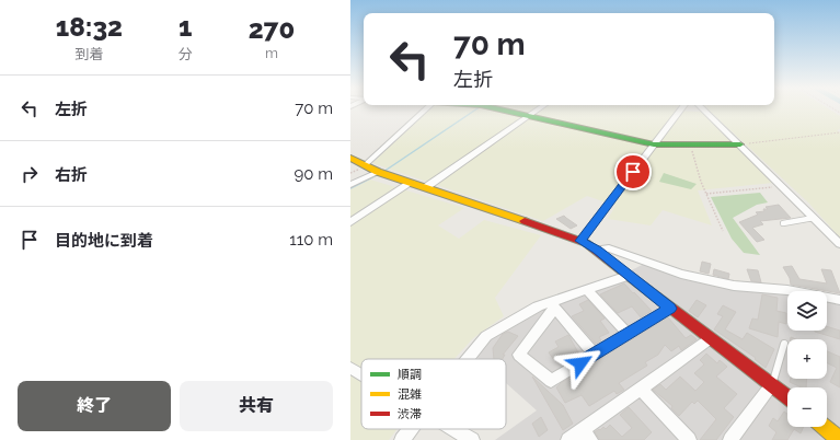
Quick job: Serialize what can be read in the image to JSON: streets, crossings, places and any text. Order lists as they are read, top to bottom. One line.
{"legend":["順調","混雑","渋滞"],"page":{"eta":["18:32","到着","1","分","270","m"],"turn":["70 m","左折"],"list":[{"name":"左折","value":"70 m"},{"name":"右折","value":"90 m"},{"name":"目的地に到着","value":"110 m"}],"map_buttons":["+","−"],"buttons":["終了","共有"]}}
